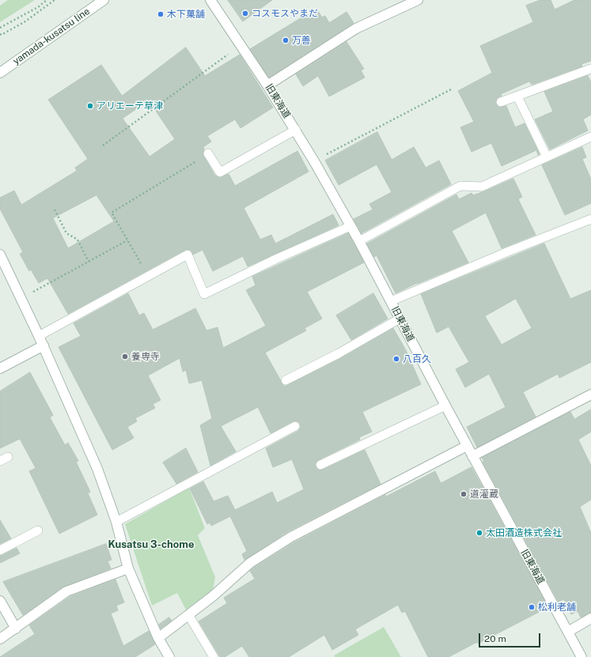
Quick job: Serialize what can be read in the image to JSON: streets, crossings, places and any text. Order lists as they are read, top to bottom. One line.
{"streets":{"street":["yamada-kusatsu line","旧東海道"]},"districts":["Kusatsu 3-chome"],"places":["コスモスやまだ","木下菓舗","万善","アリエーテ草津","養専寺","八百久","道灌蔵","太田酒造株式会社","松利老舗"],"scale_bar":"20 m"}
